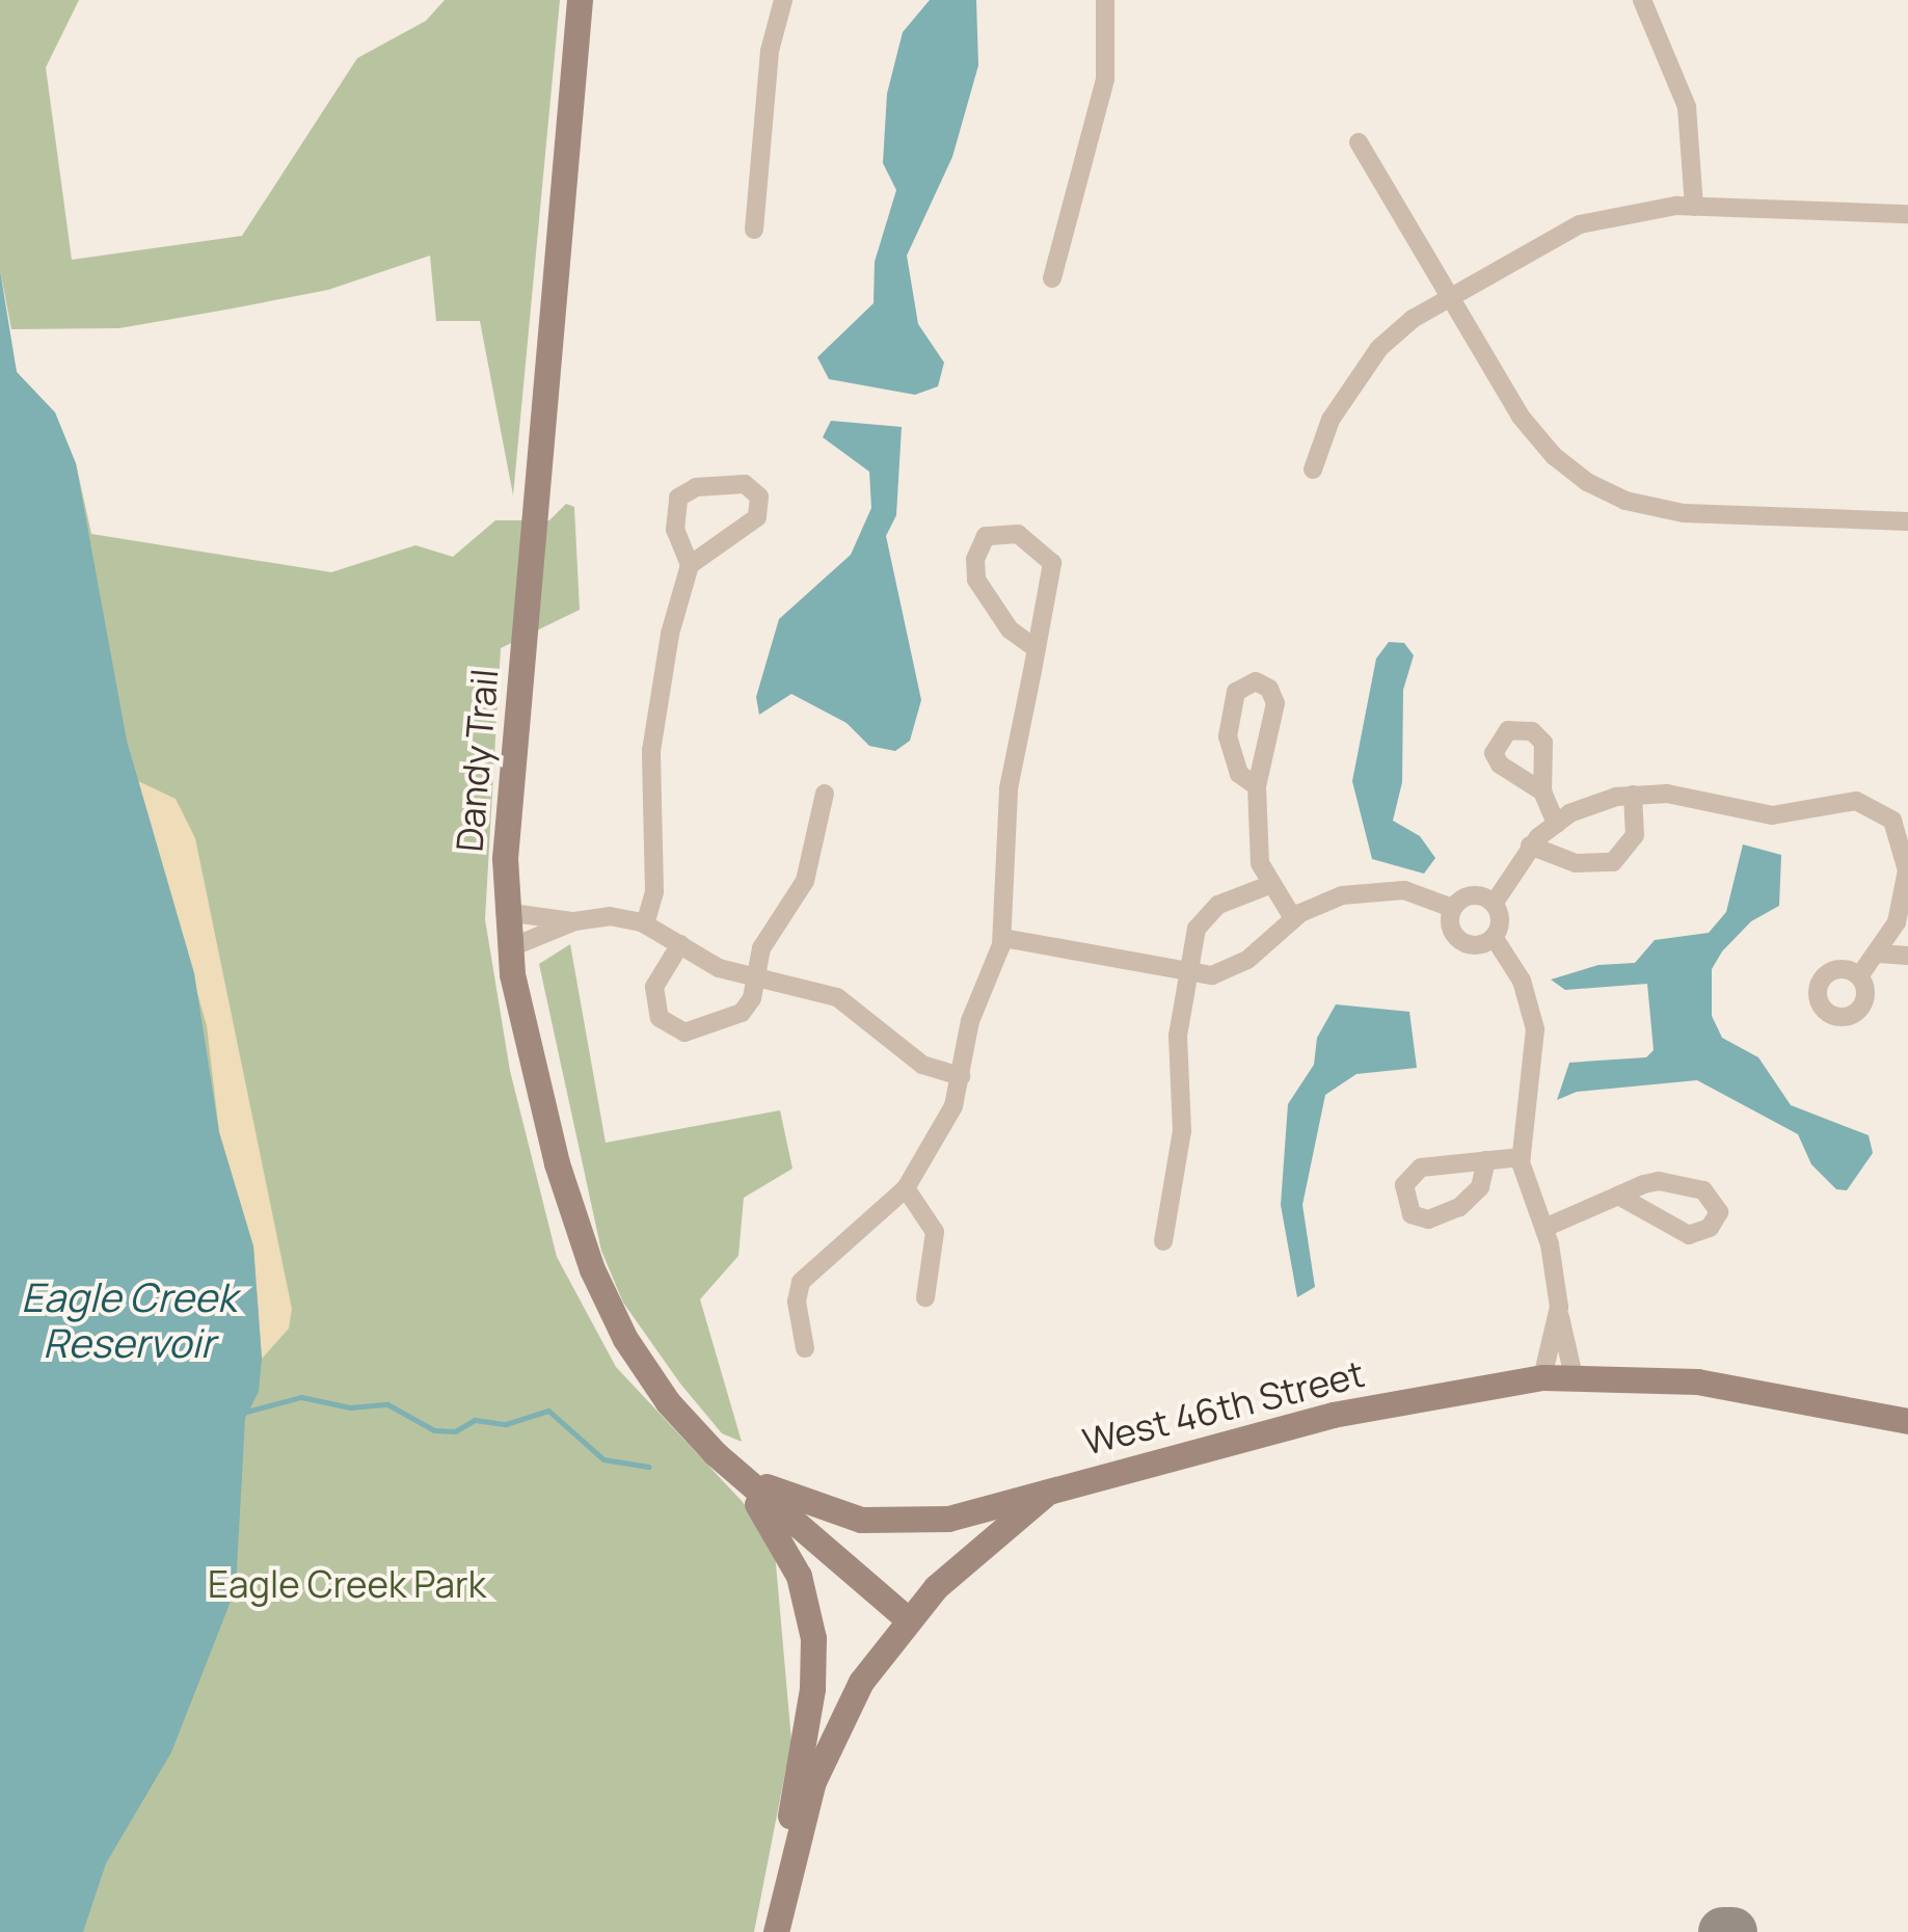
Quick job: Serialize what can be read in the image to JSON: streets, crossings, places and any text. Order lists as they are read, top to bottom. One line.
{"streets":{"street":["Dandy Trail","West 46th Street"]},"water":["Eagle Creek Reservoir"],"parks":["Eagle Creek Park"]}
